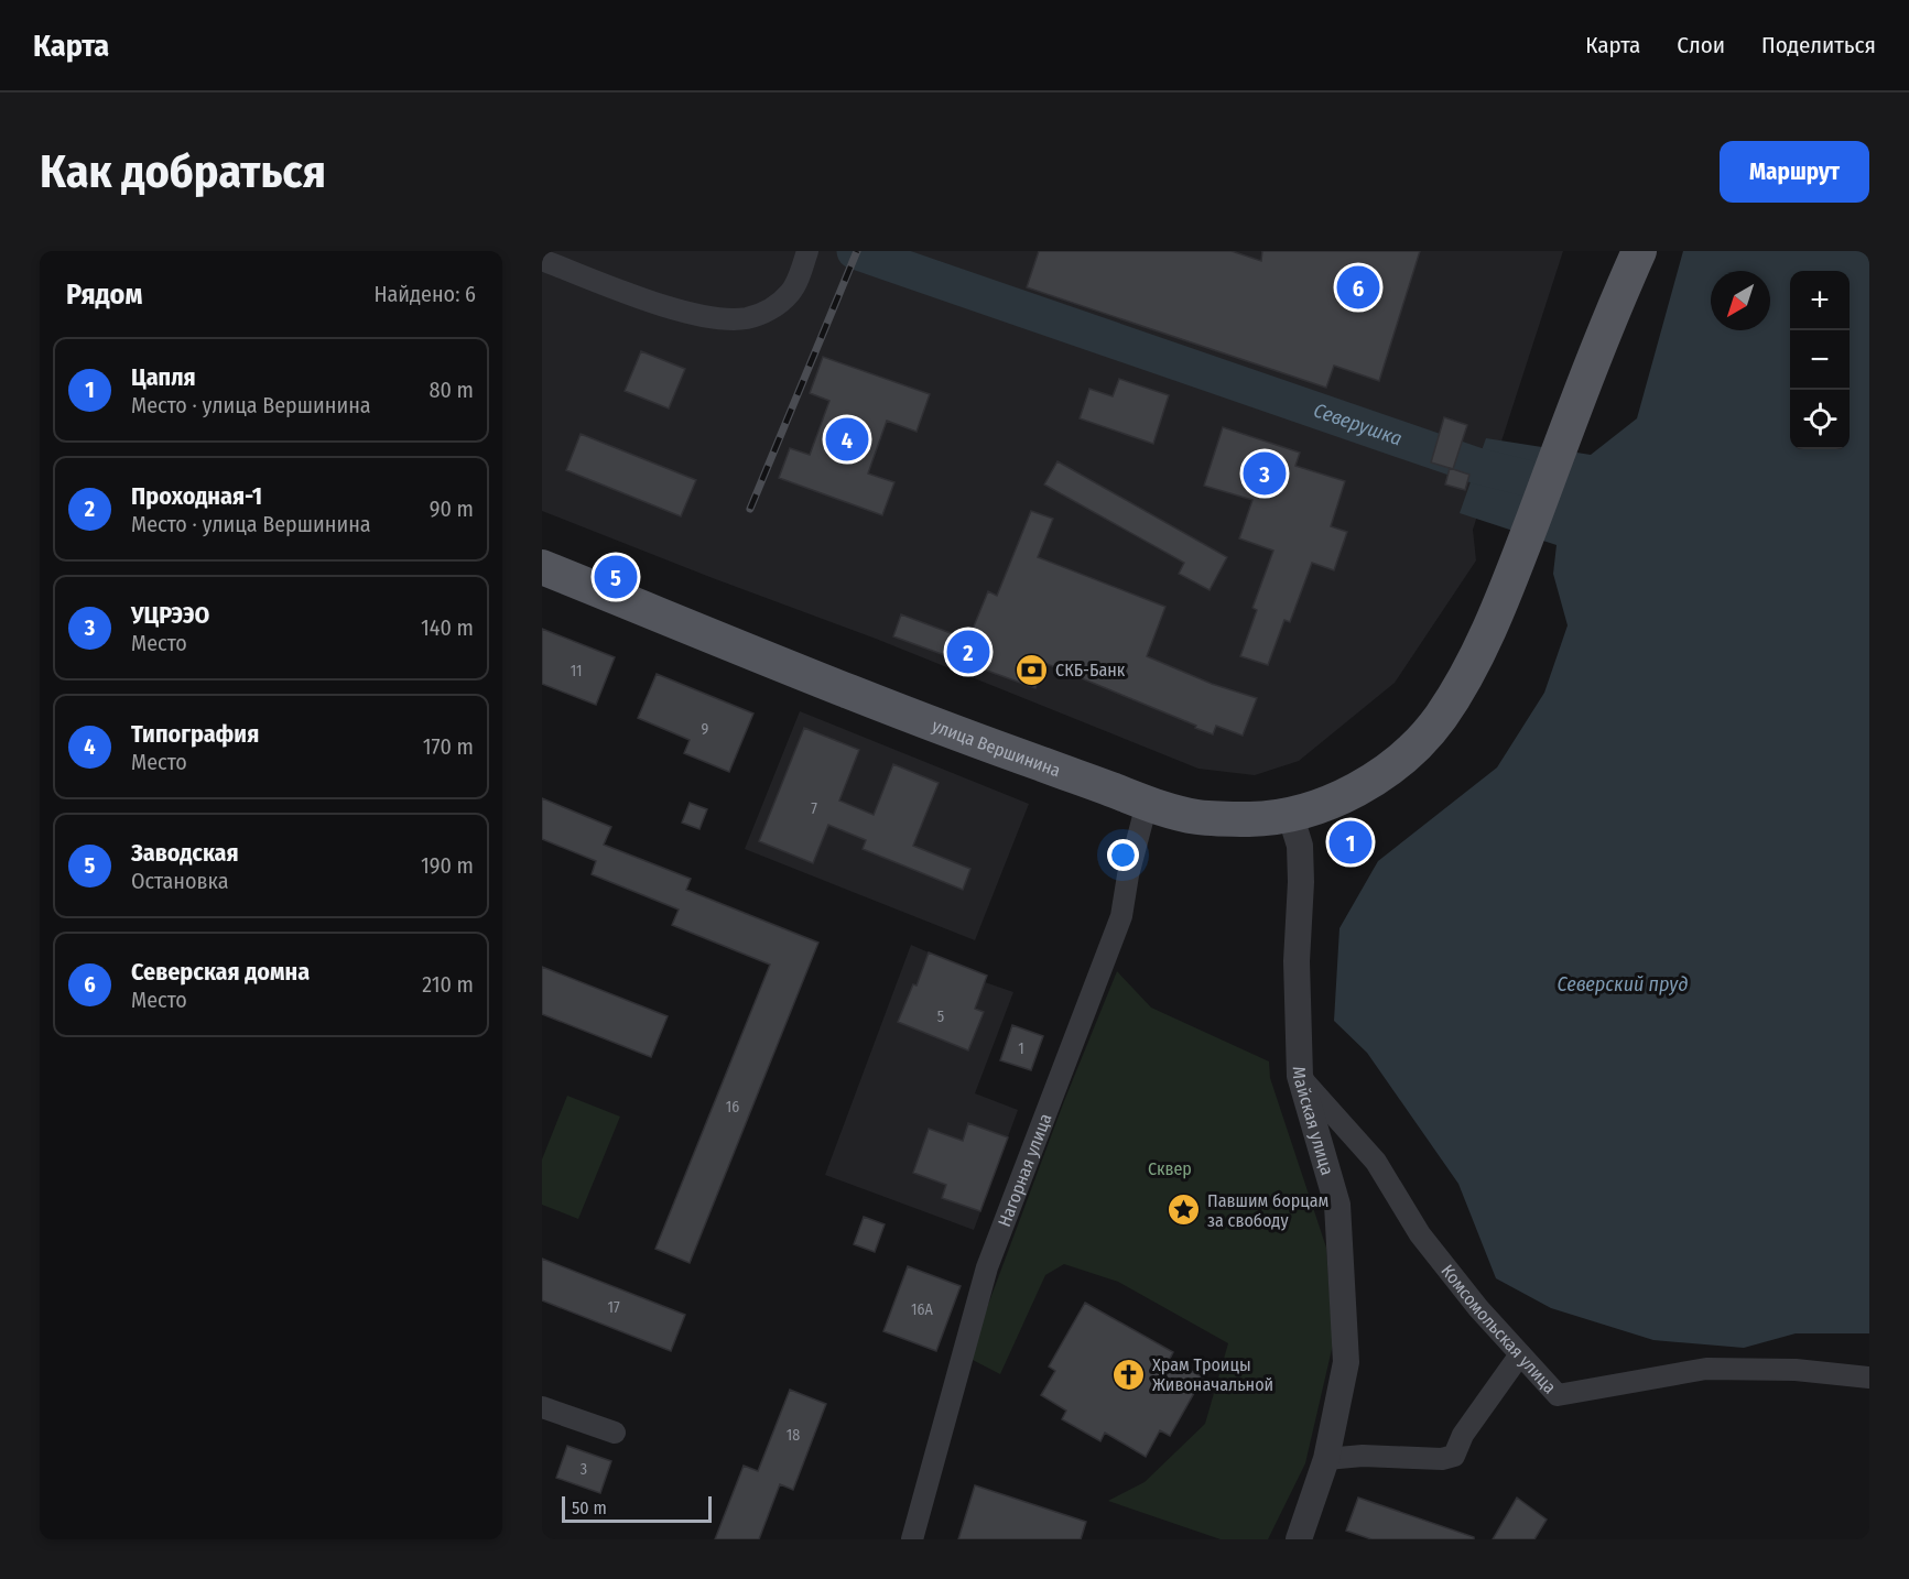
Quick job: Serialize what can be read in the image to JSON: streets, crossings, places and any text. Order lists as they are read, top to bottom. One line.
{"streets":{"main road":["улица Вершинина"],"street":["Майская улица","Нагорная улица","Комсомольская улица"]},"crossings":[["улица Вершинина","Майская улица"],["улица Вершинина","Нагорная улица"],["Майская улица","Комсомольская улица"]],"water":["Северушка","Северский пруд"],"parks":["Сквер"],"places":{"bank":["СКБ-Банк"],"place":["Павшим борцам за свободу"],"church":["Храм Троицы Живоначальной"]},"house_numbers":["11","9","7","5","1","16","17","16А","18","3"],"scale_bar":"50 m","north":"bottom left","page":{"header":"Карта","nav":["Карта","Слои","Поделиться"],"buttons":"Маршрут","title":"Как добраться","heading":["Рядом","Найдено: 6"],"pins":["6","4","3","5","2","1"],"map_buttons":["+","−"],"list":[{"mark":"1","name":"Цапля","note":"Место · улица Вершинина","value":"80 m"},{"mark":"2","name":"Проходная-1","note":"Место · улица Вершинина","value":"90 m"},{"mark":"3","name":"УЦРЭЭО","note":"Место","value":"140 m"},{"mark":"4","name":"Типография","note":"Место","value":"170 m"},{"mark":"5","name":"Заводская","note":"Остановка","value":"190 m"},{"mark":"6","name":"Северская домна","note":"Место","value":"210 m"}],"scale":"50 m"}}
